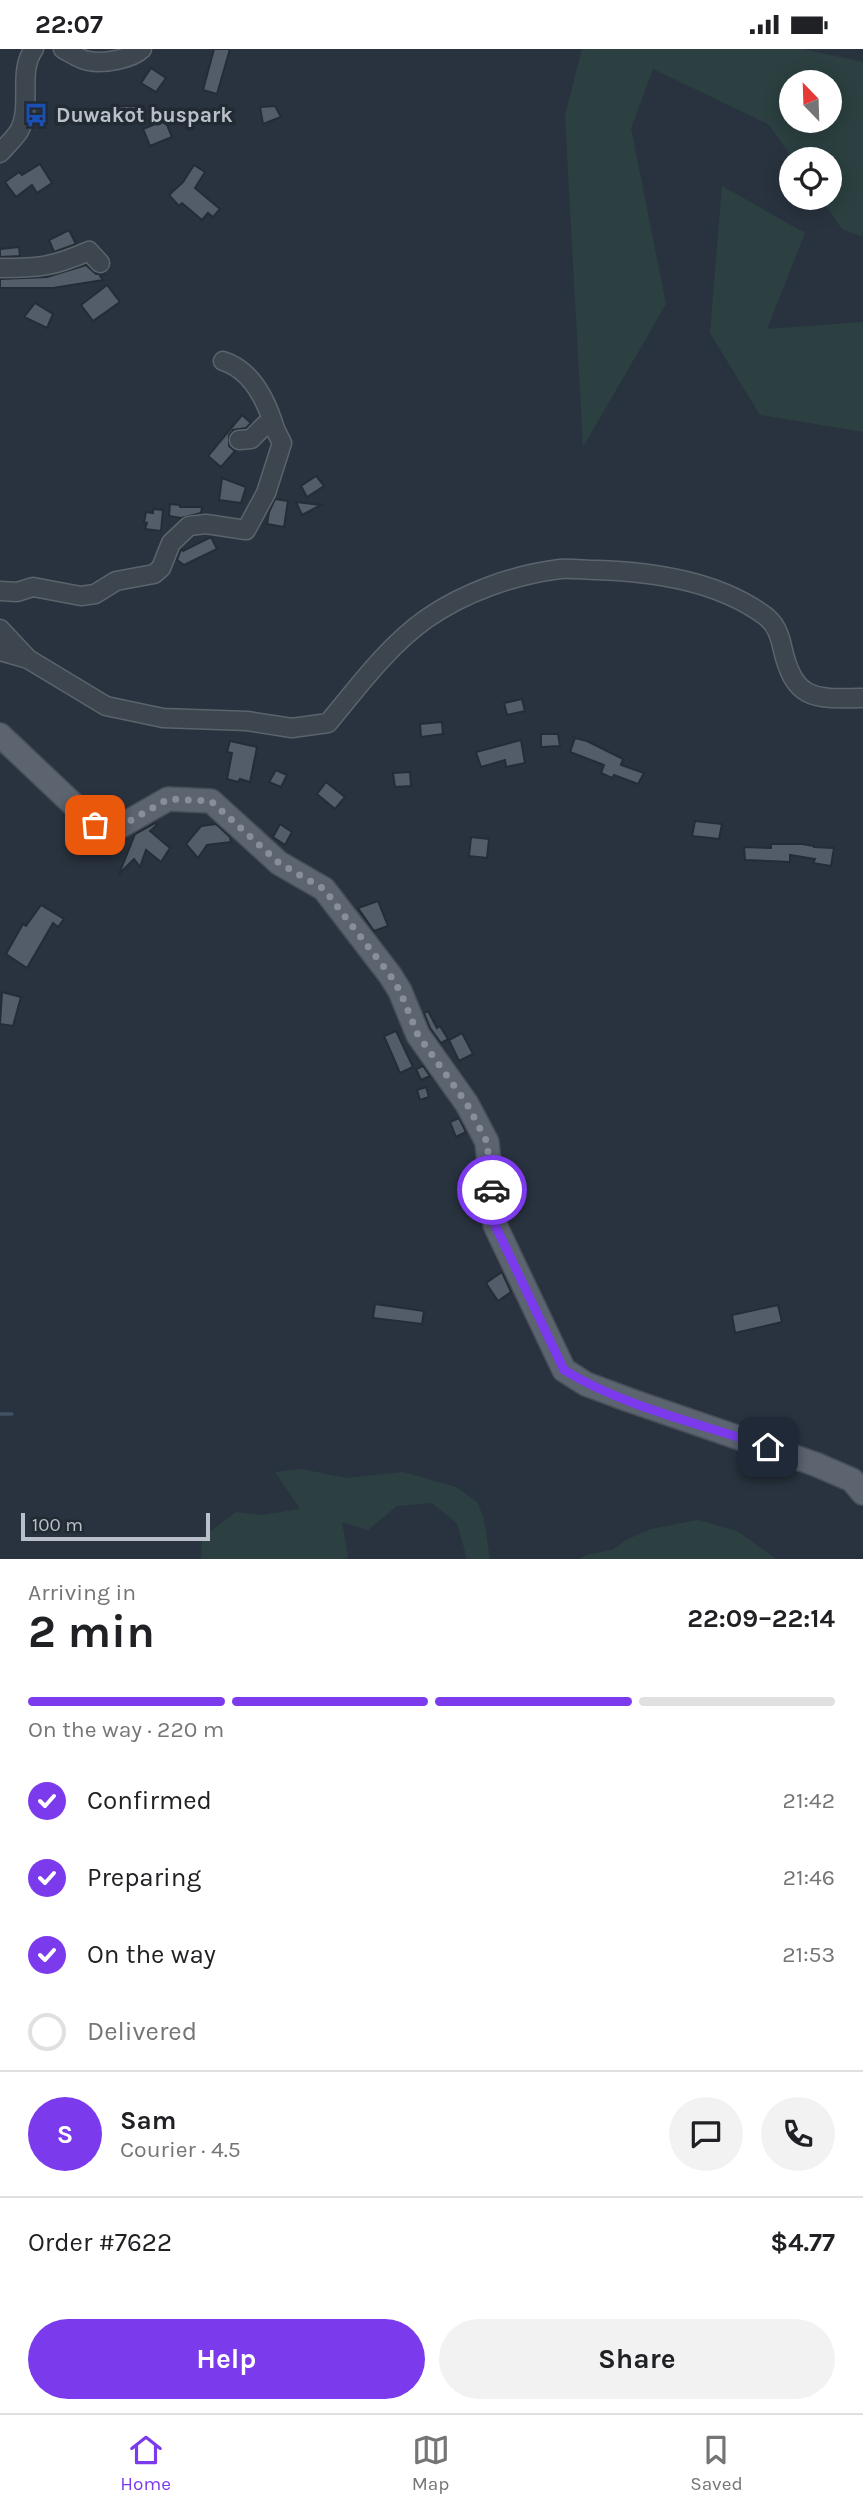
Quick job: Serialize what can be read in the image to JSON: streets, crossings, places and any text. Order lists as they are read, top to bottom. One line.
{"places":{"bus stop":["Duwakot buspark"]},"scale_bar":"100 m","north":"top left","page":{"status":"22:07","scale":"100 m","heading":["2 min","Arriving in","22:09–22:14"],"panel":["Sam","Courier · 4.5","Order #7622","$4.77"],"bar":"On the way · 220 m","list":[["Confirmed","21:42"],["Preparing","21:46"],["On the way","21:53"],"Delivered"],"round":"S","buttons":["Help","Share"],"tabs":["Home","Map","Saved"]}}
